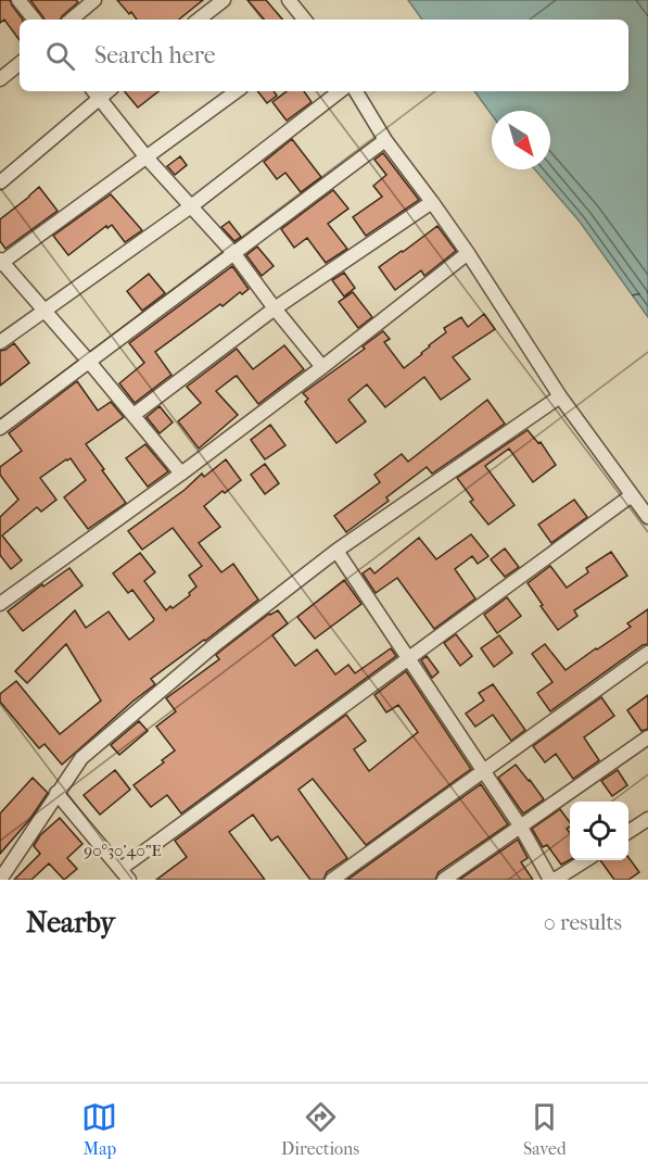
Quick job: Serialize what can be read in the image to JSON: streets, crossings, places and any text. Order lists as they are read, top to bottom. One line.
{"north":"bottom right","page":{"search":"Search here","heading":["Nearby","0 results"],"nav":["Map","Directions","Saved"]},"coordinates":["90°30'40\"E"]}
